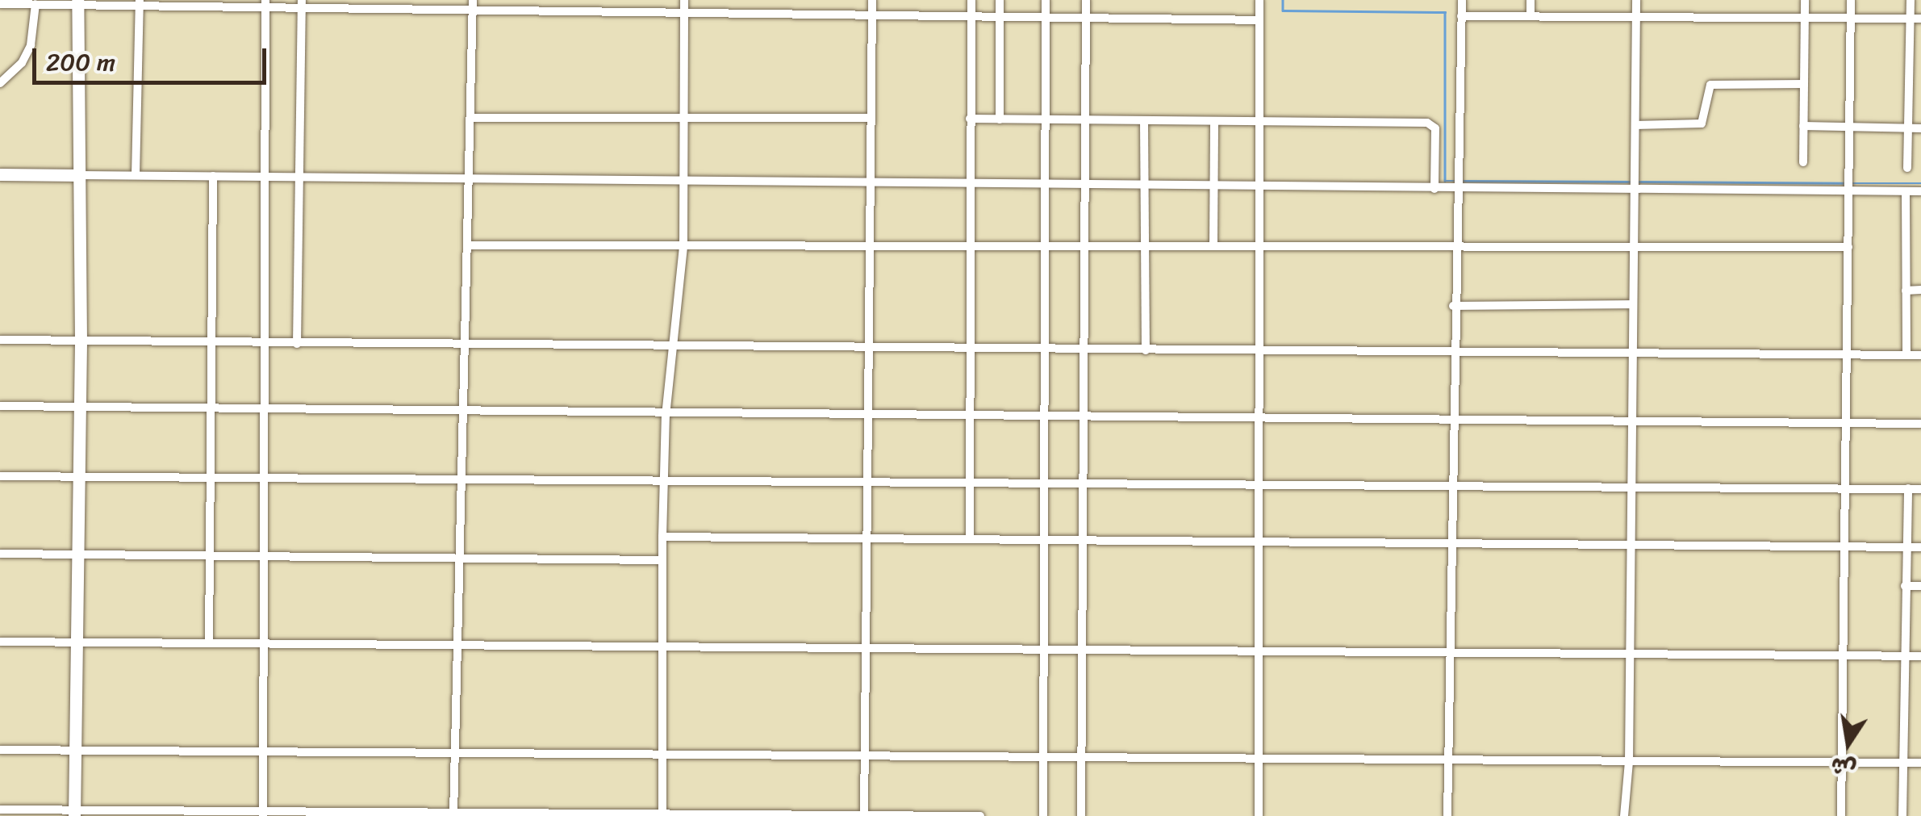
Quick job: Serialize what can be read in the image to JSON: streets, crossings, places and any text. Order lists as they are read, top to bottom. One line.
{"scale_bar":"200 m","north":"bottom"}
